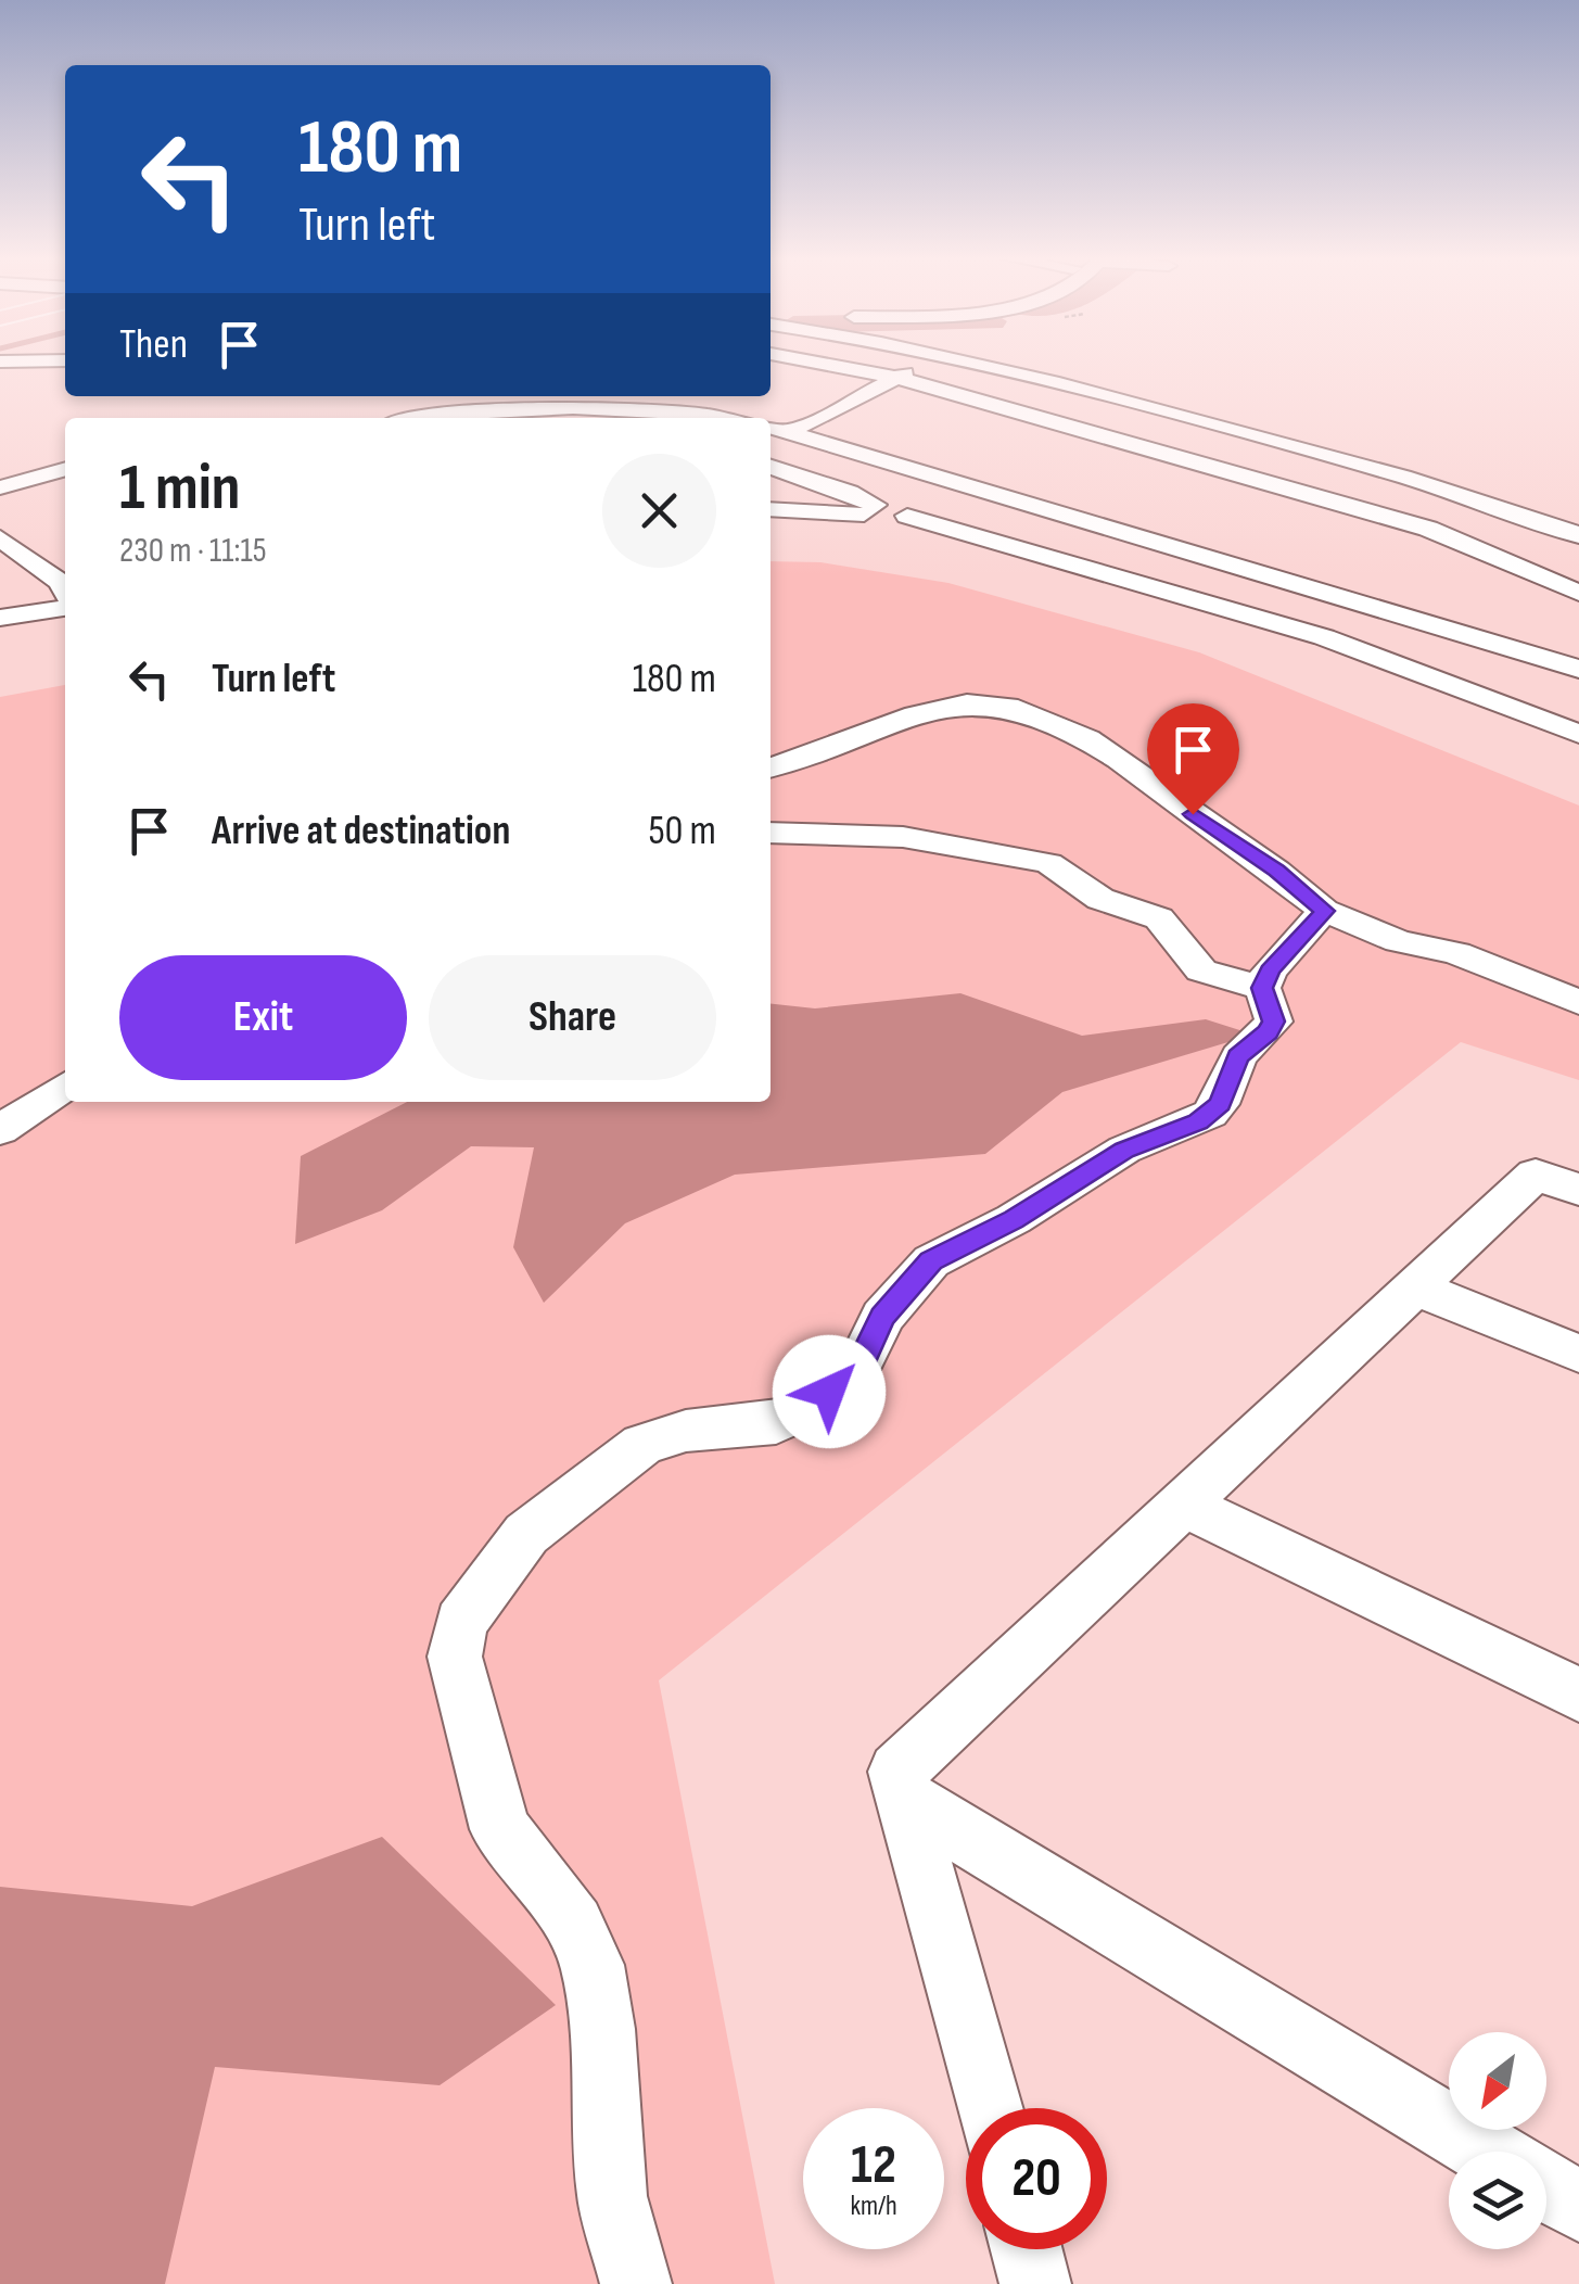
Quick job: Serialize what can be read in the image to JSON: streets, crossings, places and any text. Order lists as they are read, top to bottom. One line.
{"north":"bottom left","page":{"turn":["180 m","Turn left"],"then":"Then","heading":["1 min","230 m · 11:15"],"list":[{"name":"Turn left","value":"180 m"},{"name":"Arrive at destination","value":"50 m"}],"buttons":["Exit","Share"],"speed":"12 km/h","limit":"20"}}
